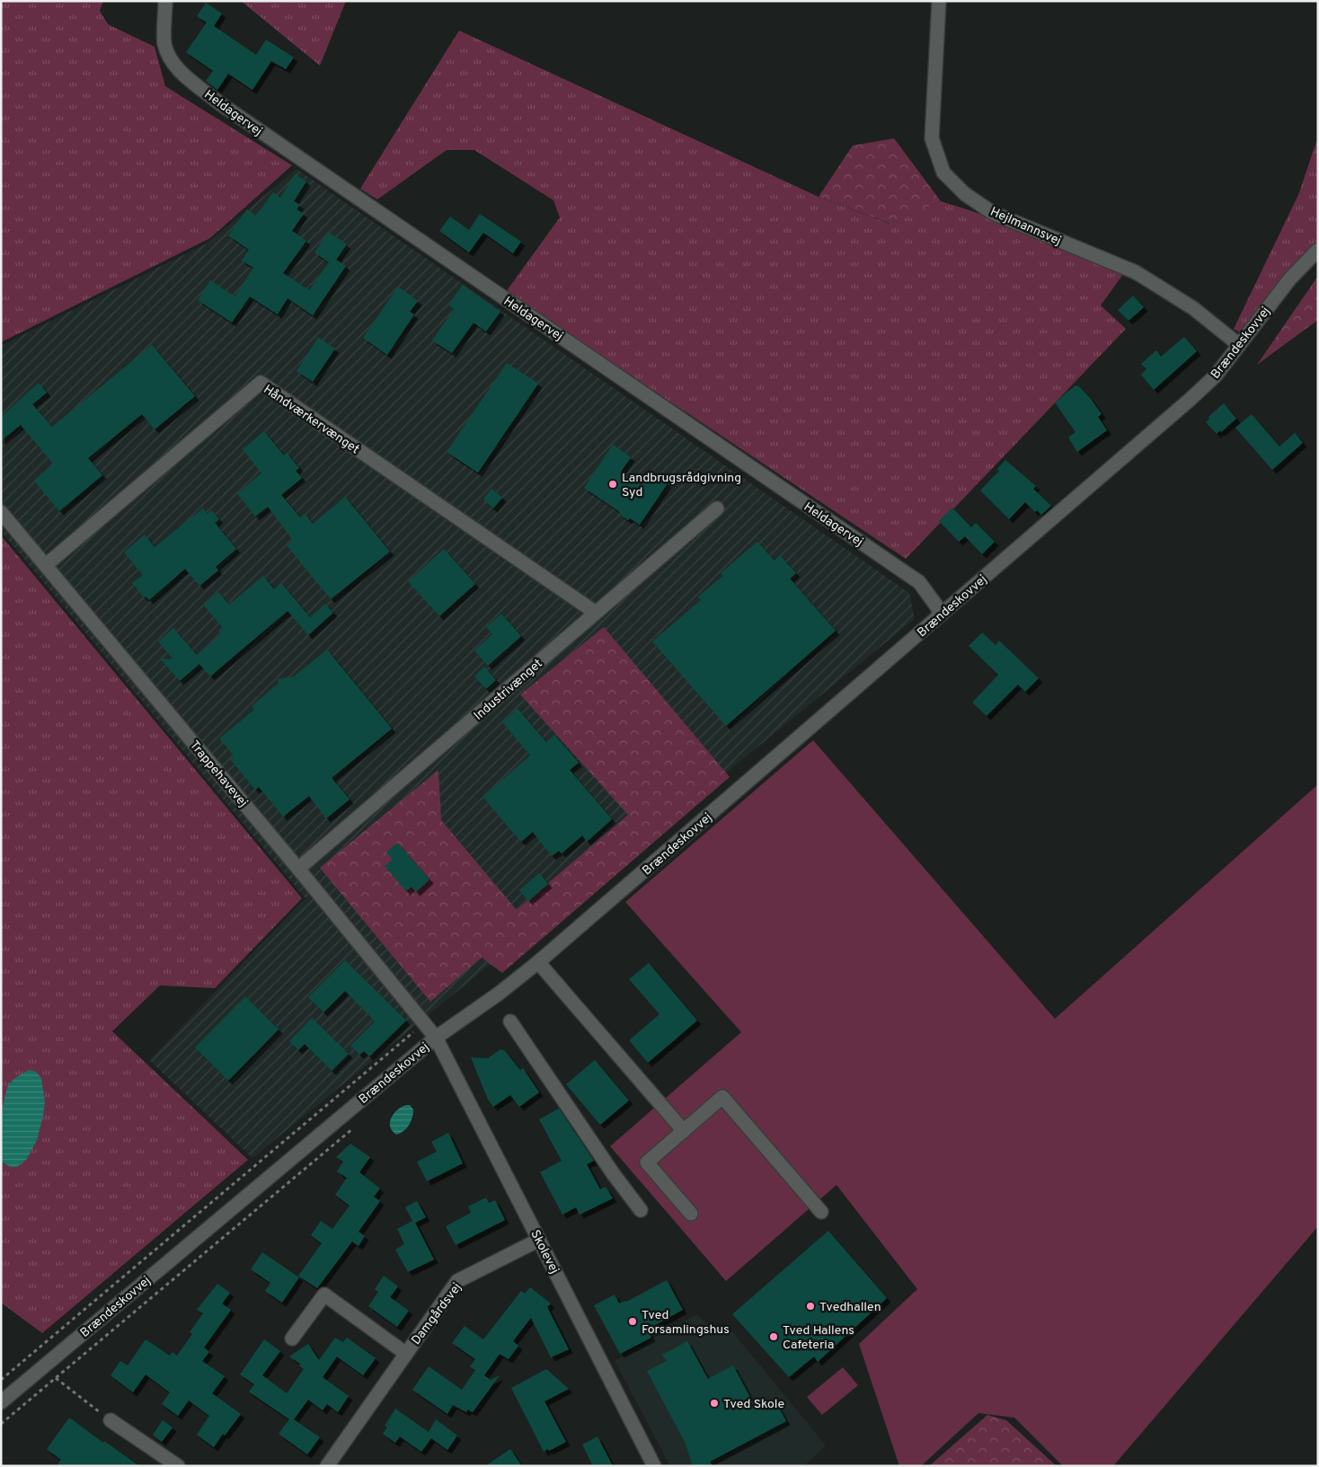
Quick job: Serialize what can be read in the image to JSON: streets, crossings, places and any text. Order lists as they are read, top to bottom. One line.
{"streets":{"street":["Heldagervej","Hejlmannsvej","Brændeskovvej","Håndværkervænget","Industrivænget","Trappehavevej","Skolevej","Damgårdsvej"]},"crossings":[["Heldagervej","Brændeskovvej"],["Hejlmannsvej","Brændeskovvej"],["Brændeskovvej","Trappehavevej"],["Brændeskovvej","Skolevej"],["Håndværkervænget","Industrivænget"],["Håndværkervænget","Trappehavevej"],["Industrivænget","Trappehavevej"],["Trappehavevej","Skolevej"],["Skolevej","Damgårdsvej"]],"places":["Landbrugsrådgivning Syd","Tvedhallen","Tved Forsamlingshus","Tved Hallens Cafeteria","Tved Skole"]}
